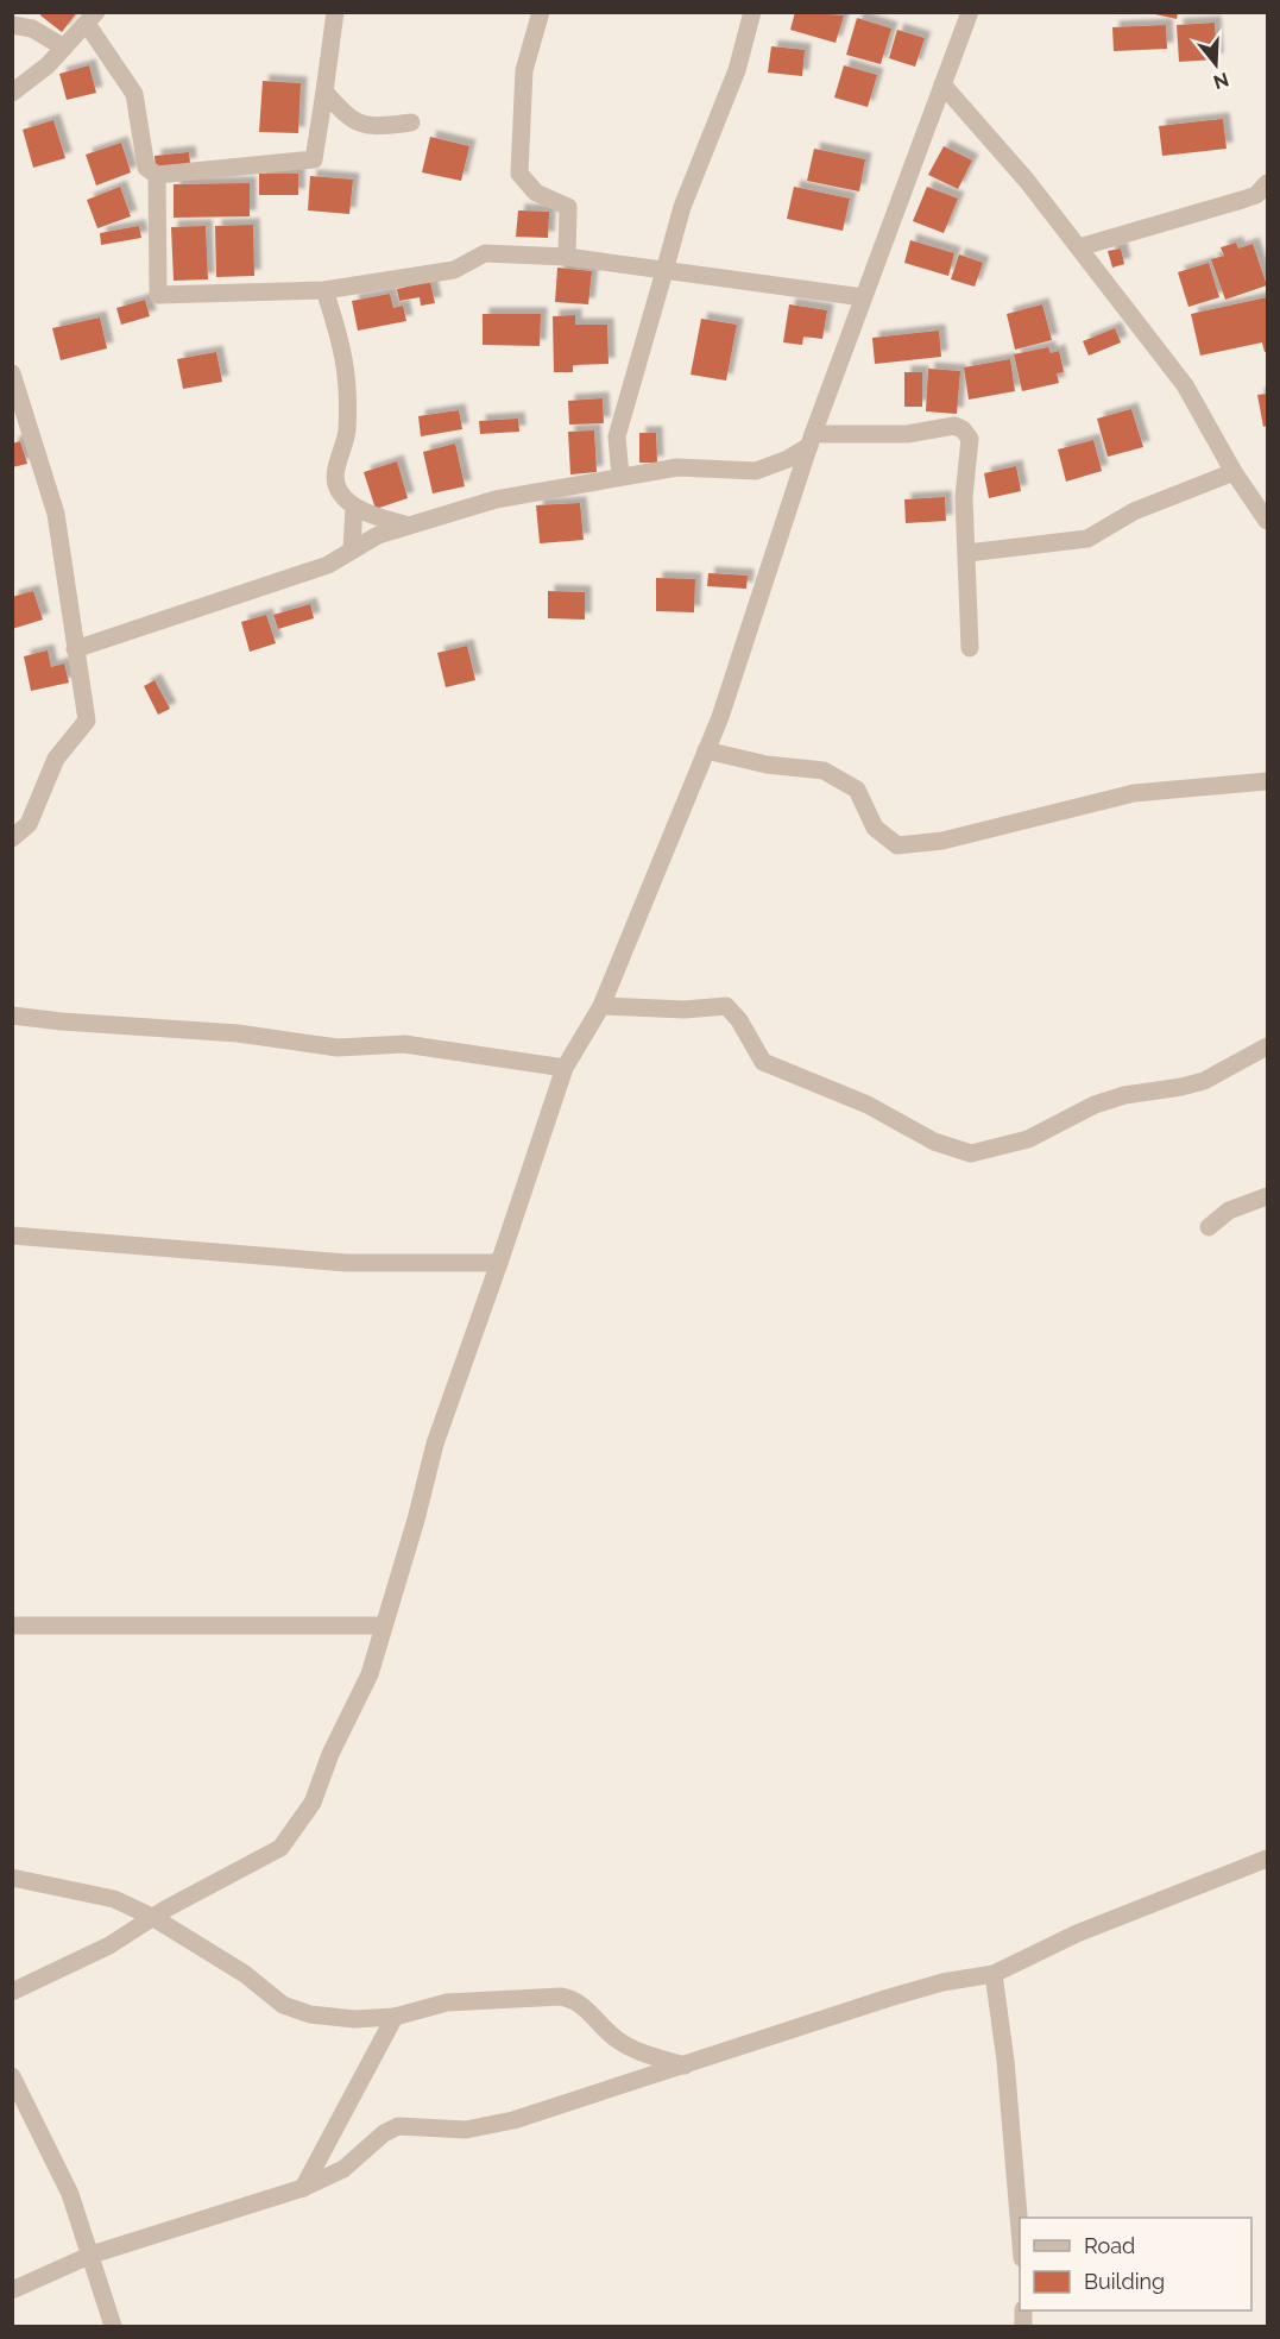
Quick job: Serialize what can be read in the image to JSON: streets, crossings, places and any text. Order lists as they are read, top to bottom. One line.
{"legend":["Road","Building"],"north":"bottom"}
